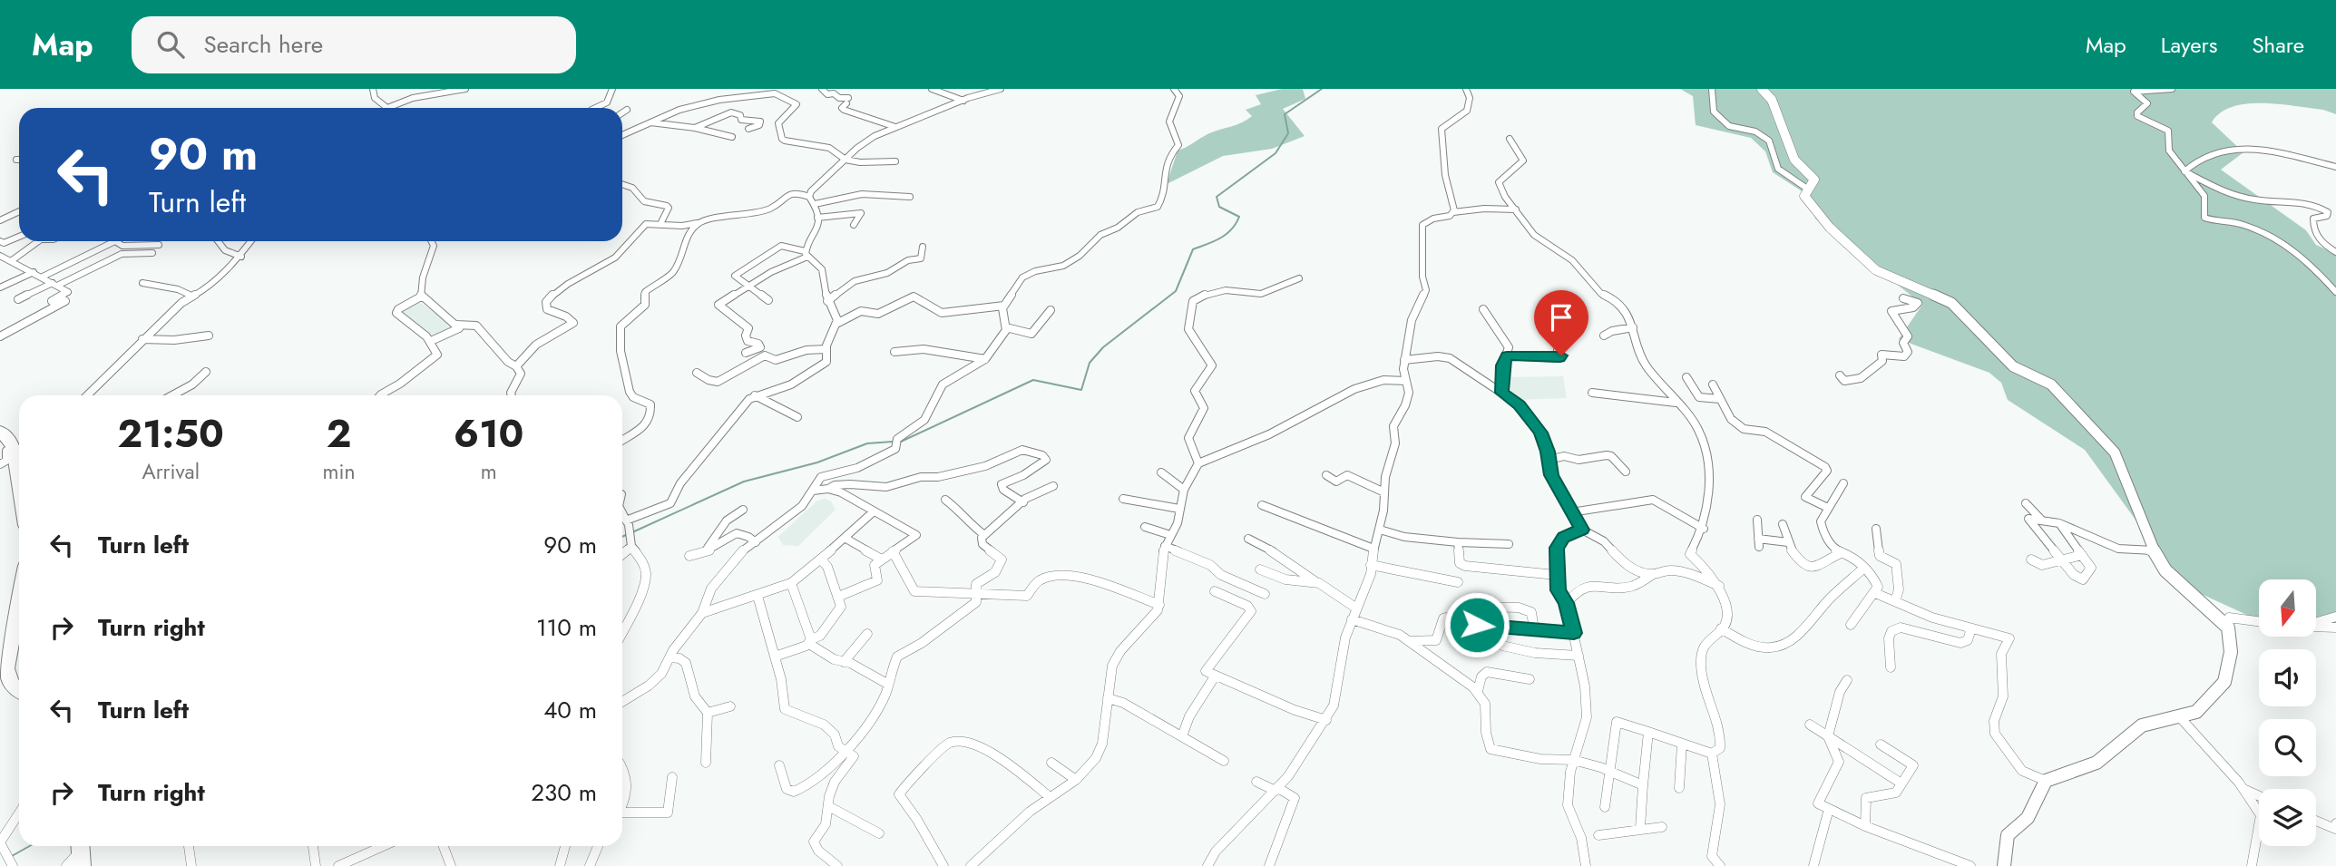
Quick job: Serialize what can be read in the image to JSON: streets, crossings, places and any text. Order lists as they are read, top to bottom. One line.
{"north":"bottom","page":{"header":"Map","search":"Search here","nav":["Map","Layers","Share"],"turn":["90 m","Turn left"],"eta":["21:50","Arrival","2","min","610","m"],"list":[{"name":"Turn left","value":"90 m"},{"name":"Turn right","value":"110 m"},{"name":"Turn left","value":"40 m"},{"name":"Turn right","value":"230 m"}]}}
